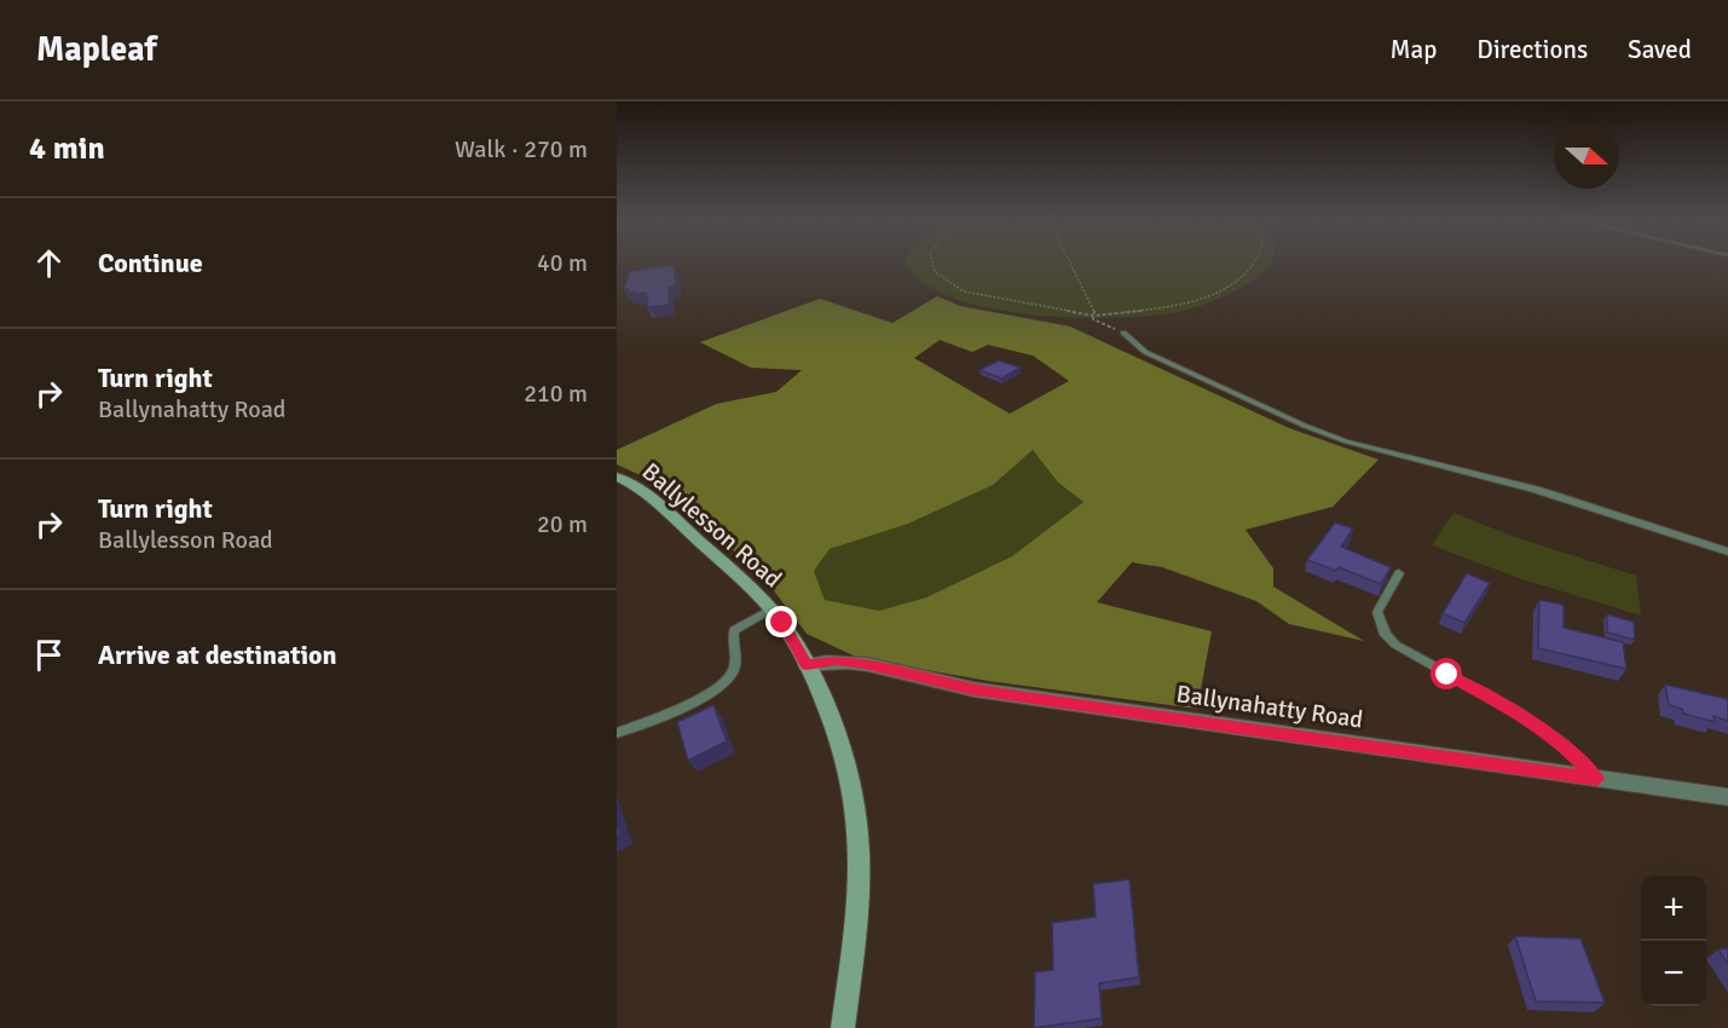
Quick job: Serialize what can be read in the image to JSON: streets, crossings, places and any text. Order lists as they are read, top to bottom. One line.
{"streets":{"main road":["Ballylesson Road"],"street":["Ballynahatty Road"]},"crossings":[["Ballylesson Road","Ballynahatty Road"]],"north":"right","page":{"header":"Mapleaf","nav":["Map","Directions","Saved"],"heading":["4 min","Walk · 270 m"],"list":[["Continue","40 m"],["Turn right","Ballynahatty Road","210 m"],["Turn right","Ballylesson Road","20 m"],"Arrive at destination"],"map_buttons":["+","−"]}}
